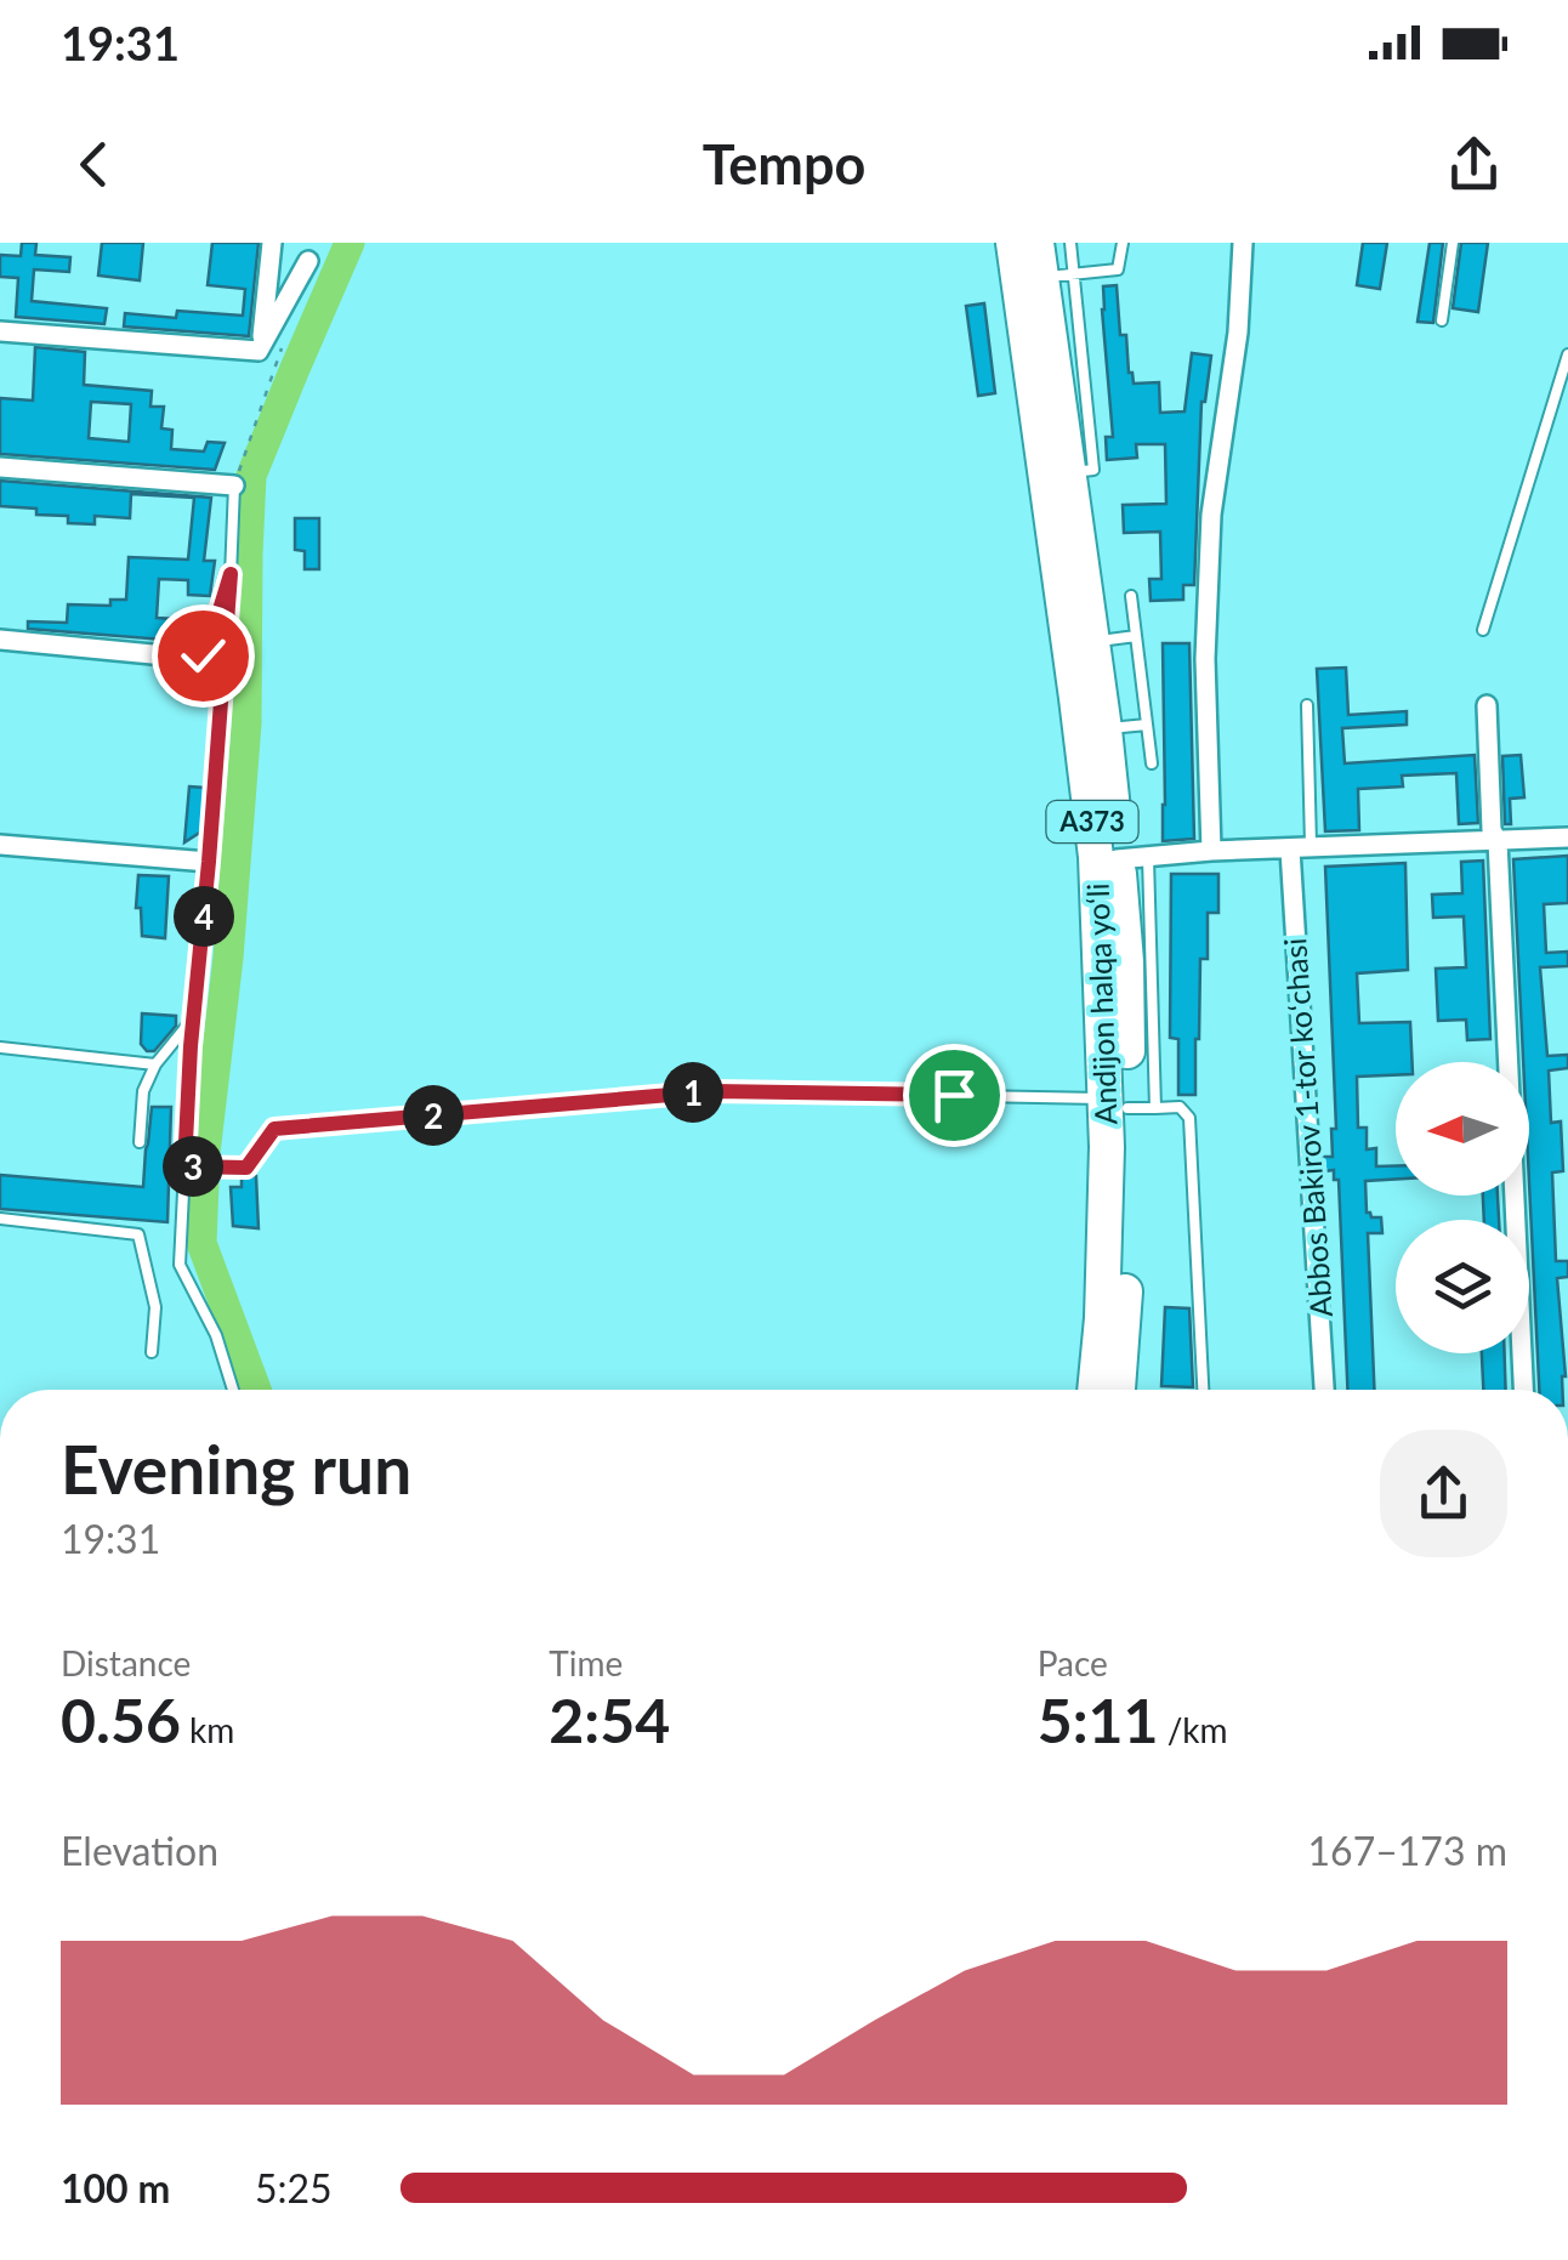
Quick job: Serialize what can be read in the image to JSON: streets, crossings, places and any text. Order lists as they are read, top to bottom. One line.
{"streets":{"highway":["A373","Andijon halqa yo‘li"],"street":["Abbos Bakirov 1-tor koʻchasi"]},"north":"left","page":{"status":"19:31","header":"Tempo","pins":["4","1","2","3"],"heading":["Evening run","19:31"],"stats":[["Distance","0.56 km"],["Time","2:54"],["Pace","5:11 /km"]],"chart":["Elevation","167–173 m"],"list":[{"name":"100 m","note":"5:25"}]}}
